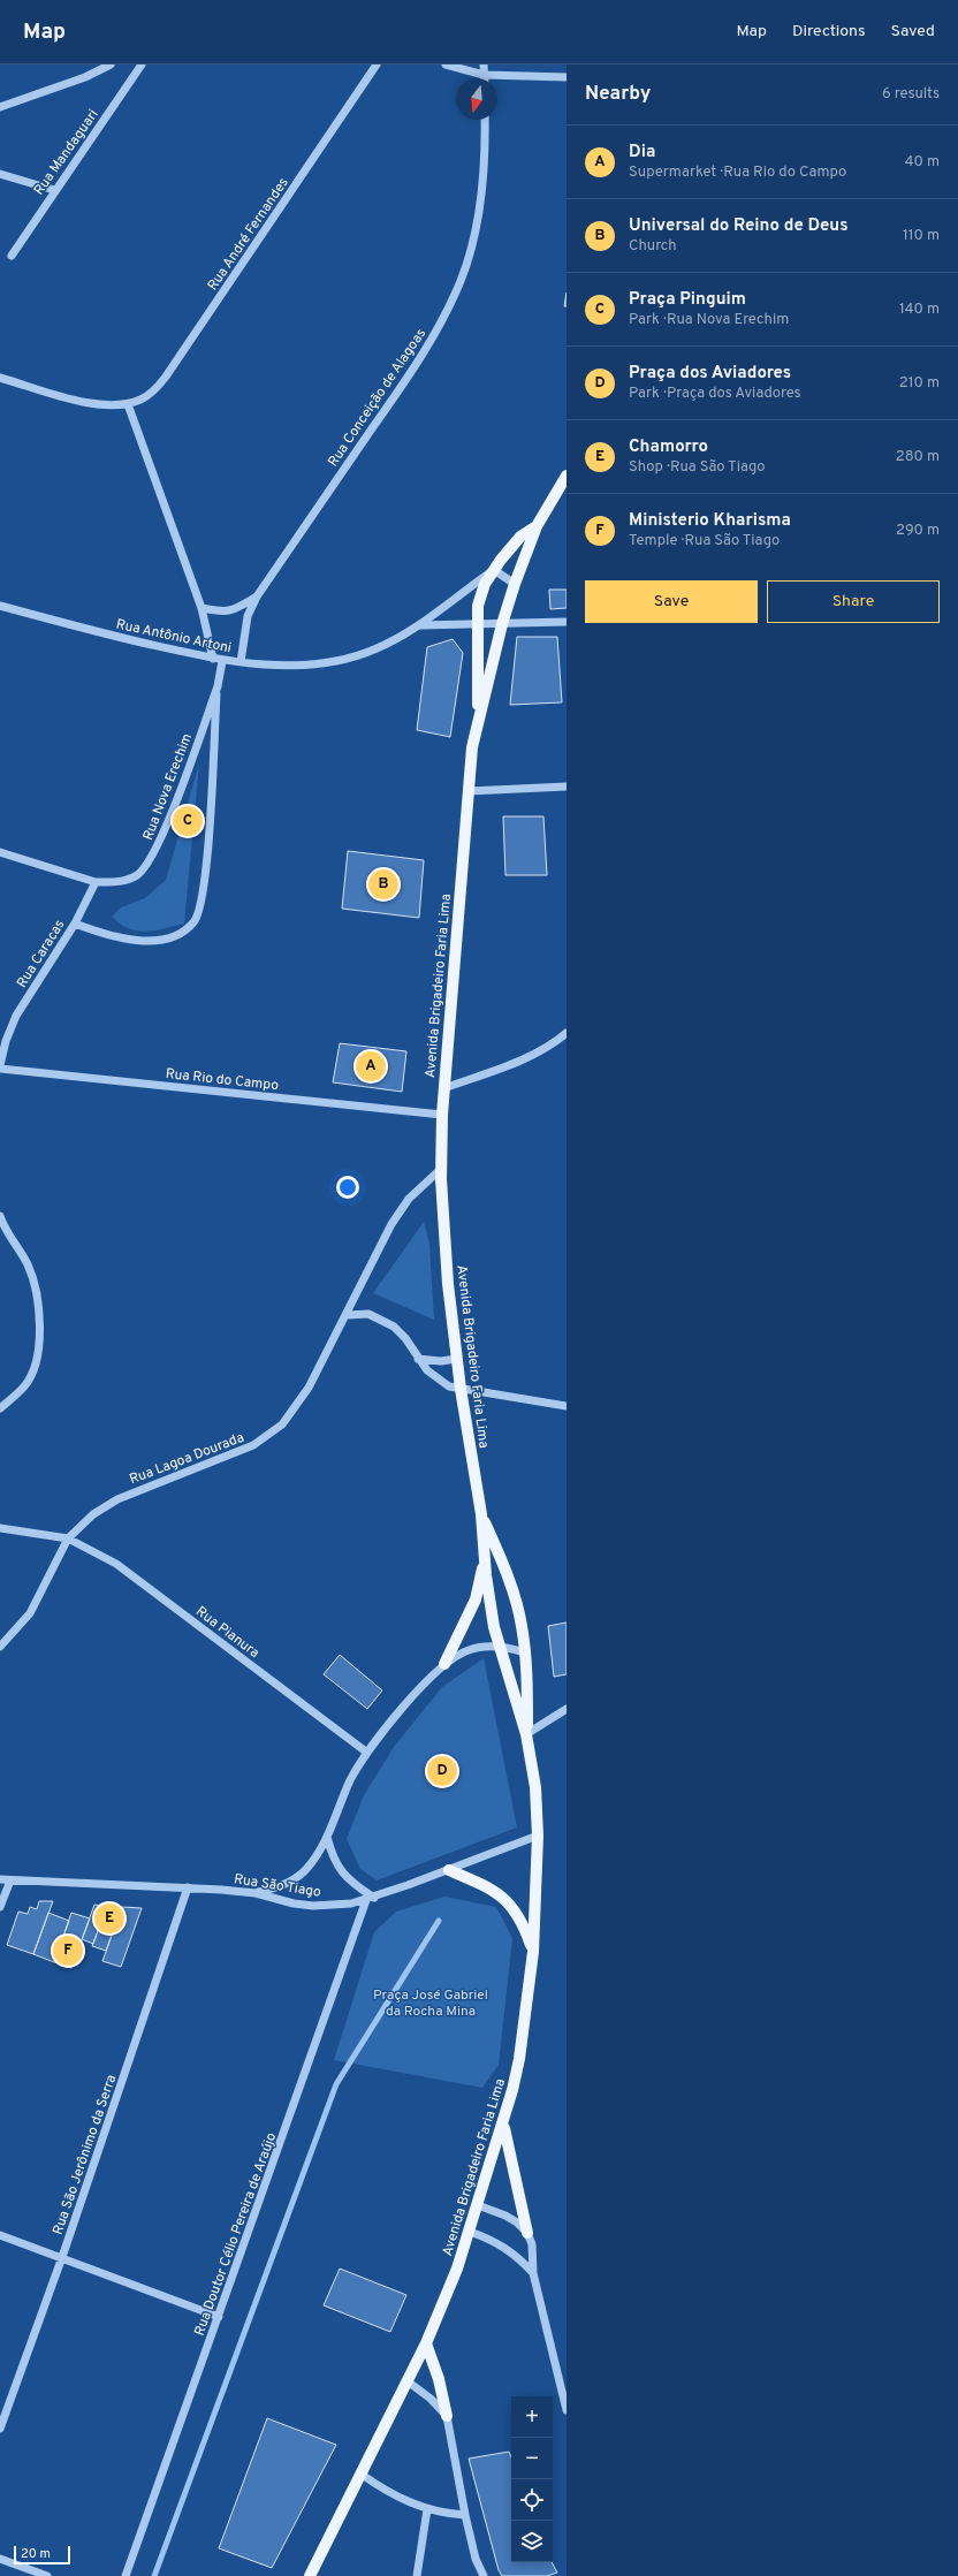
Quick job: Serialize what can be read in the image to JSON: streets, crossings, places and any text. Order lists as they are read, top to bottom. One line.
{"streets":{"main road":["Avenida Brigadeiro Faria Lima"],"street":["Rua Mandaguari","Rua André Fernandes","Rua Conceição de Alagoas","Rua Antônio Artoni","Rua Nova Erechim","Rua Caracas","Rua Rio do Campo","Rua Lagoa Dourada","Rua Pianura","Rua São Tiago","Rua São Jerônimo da Serra","Rua Doutor Célio Pereira de Araújo"]},"crossings":[["Rua Conceição de Alagoas","Rua Antônio Artoni"],["Rua Antônio Artoni","Rua Nova Erechim"],["Rua Antônio Artoni","Avenida Brigadeiro Faria Lima"],["Rua Nova Erechim","Rua Caracas"],["Rua Caracas","Rua Rio do Campo"],["Avenida Brigadeiro Faria Lima","Rua Rio do Campo"],["Avenida Brigadeiro Faria Lima","Rua Lagoa Dourada"],["Avenida Brigadeiro Faria Lima","Rua São Tiago"],["Rua Lagoa Dourada","Rua Pianura"],["Rua São Tiago","Rua São Jerônimo da Serra"],["Rua São Tiago","Rua Doutor Célio Pereira de Araújo"]],"parks":["Praça José Gabriel da Rocha Mina"],"scale_bar":"20 m","north":"bottom","page":{"header":"Map","nav":["Map","Directions","Saved"],"heading":["Nearby","6 results"],"list":[{"mark":"A","name":"Dia","note":"Supermarket · Rua Rio do Campo","value":"40 m"},{"mark":"B","name":"Universal do Reino de Deus","note":"Church","value":"110 m"},{"mark":"C","name":"Praça Pinguim","note":"Park · Rua Nova Erechim","value":"140 m"},{"mark":"D","name":"Praça dos Aviadores","note":"Park · Praça dos Aviadores","value":"210 m"},{"mark":"E","name":"Chamorro","note":"Shop · Rua São Tiago","value":"280 m"},{"mark":"F","name":"Ministerio Kharisma","note":"Temple · Rua São Tiago","value":"290 m"}],"buttons":["Save","Share"],"pins":["C","B","A","D","E","F"],"map_buttons":["+","−"],"scale":"20 m"}}
